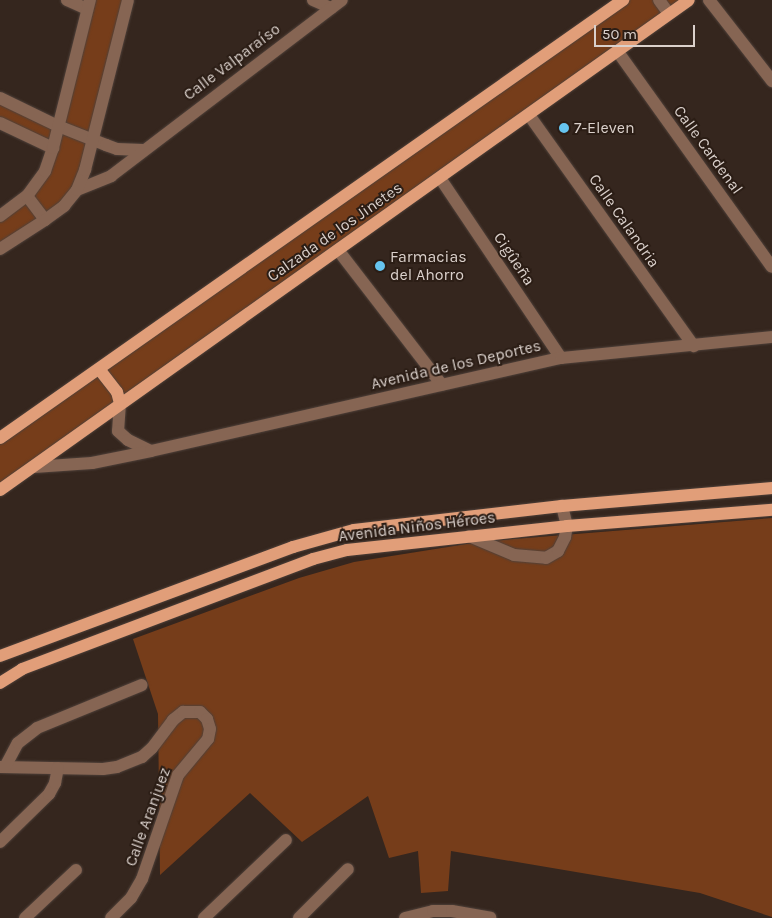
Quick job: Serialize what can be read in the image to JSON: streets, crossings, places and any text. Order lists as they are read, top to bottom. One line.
{"streets":{"main road":["Calzada de los Jinetes","Avenida Niños Héroes"],"street":["Calle Valparaíso","Calle Cardenal","Calle Calandria","Cigûeña","Avenida de los Deportes","Calle Aranjuez"]},"crossings":[["Calle Cardenal","Calzada de los Jinetes"],["Calle Calandria","Calzada de los Jinetes"],["Calle Calandria","Avenida de los Deportes"],["Calzada de los Jinetes","Cigûeña"],["Calzada de los Jinetes","Avenida de los Deportes"],["Cigûeña","Avenida de los Deportes"]],"places":["7-Eleven","Farmacias del Ahorro"],"scale_bar":"50 m"}
